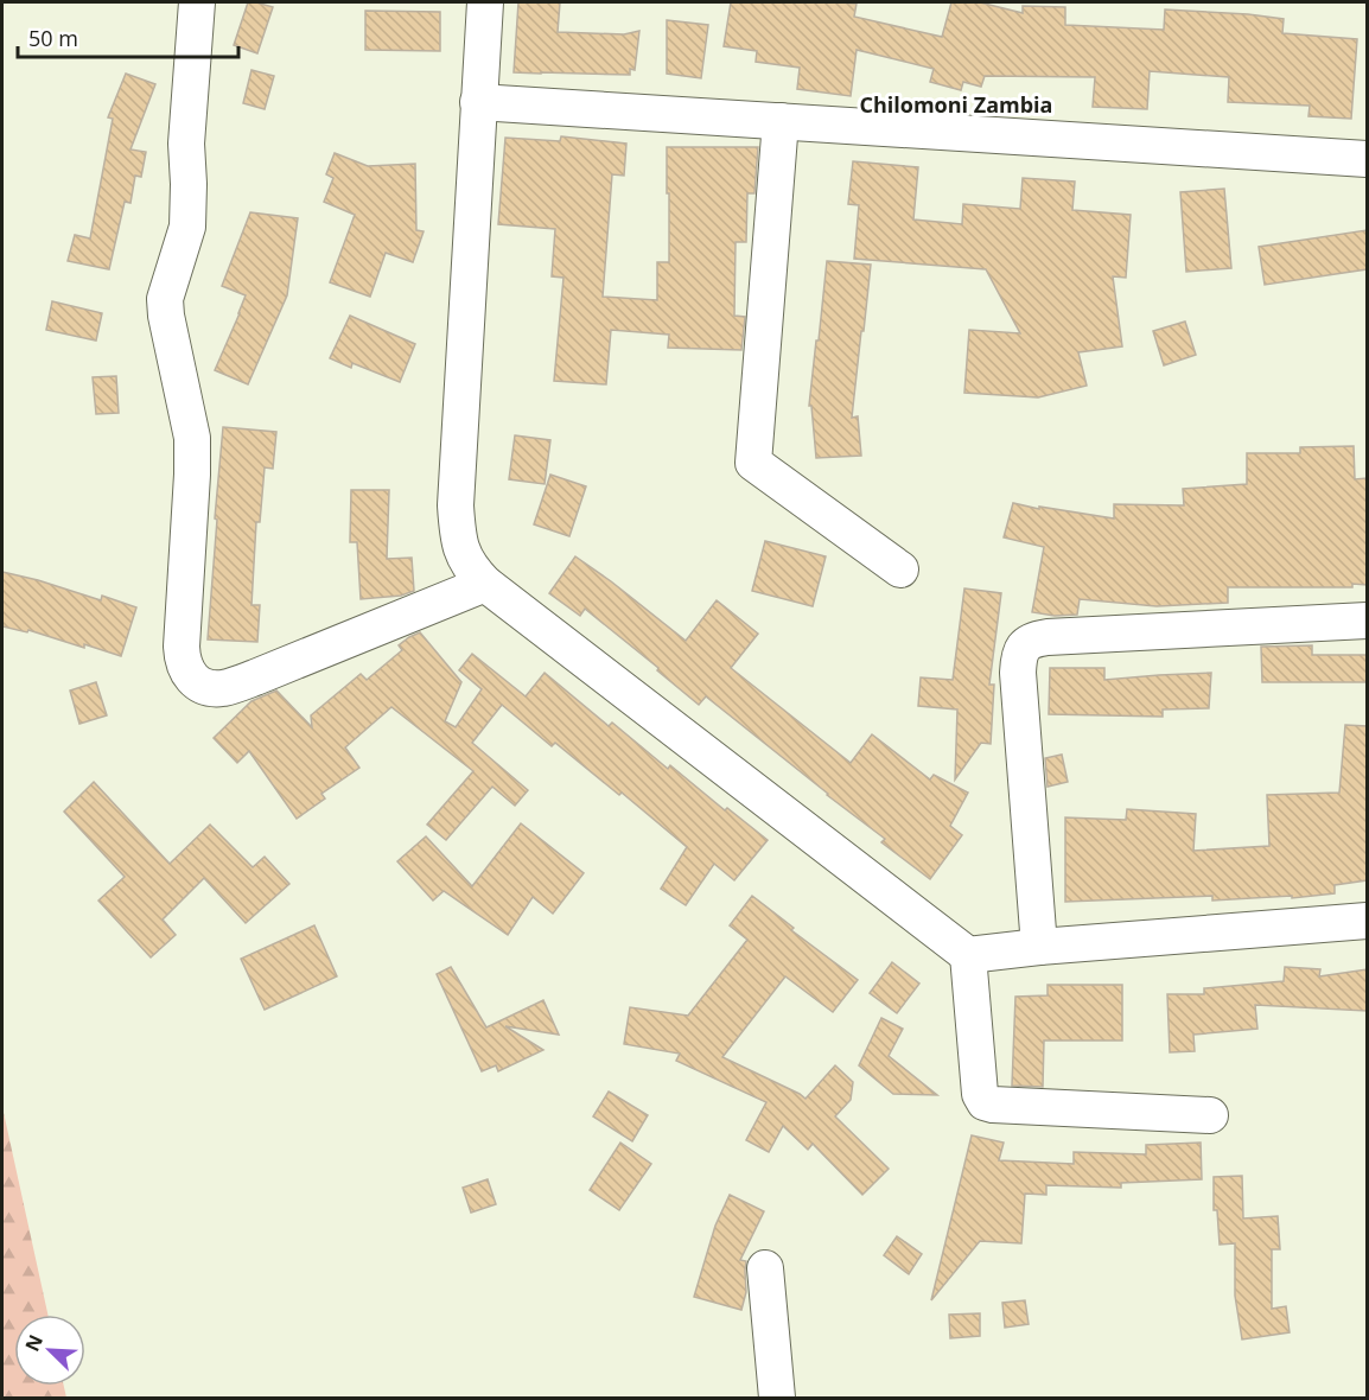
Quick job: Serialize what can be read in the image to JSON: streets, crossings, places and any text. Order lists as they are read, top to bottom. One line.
{"districts":["Chilomoni Zambia"],"scale_bar":"50 m","north":"top left"}
